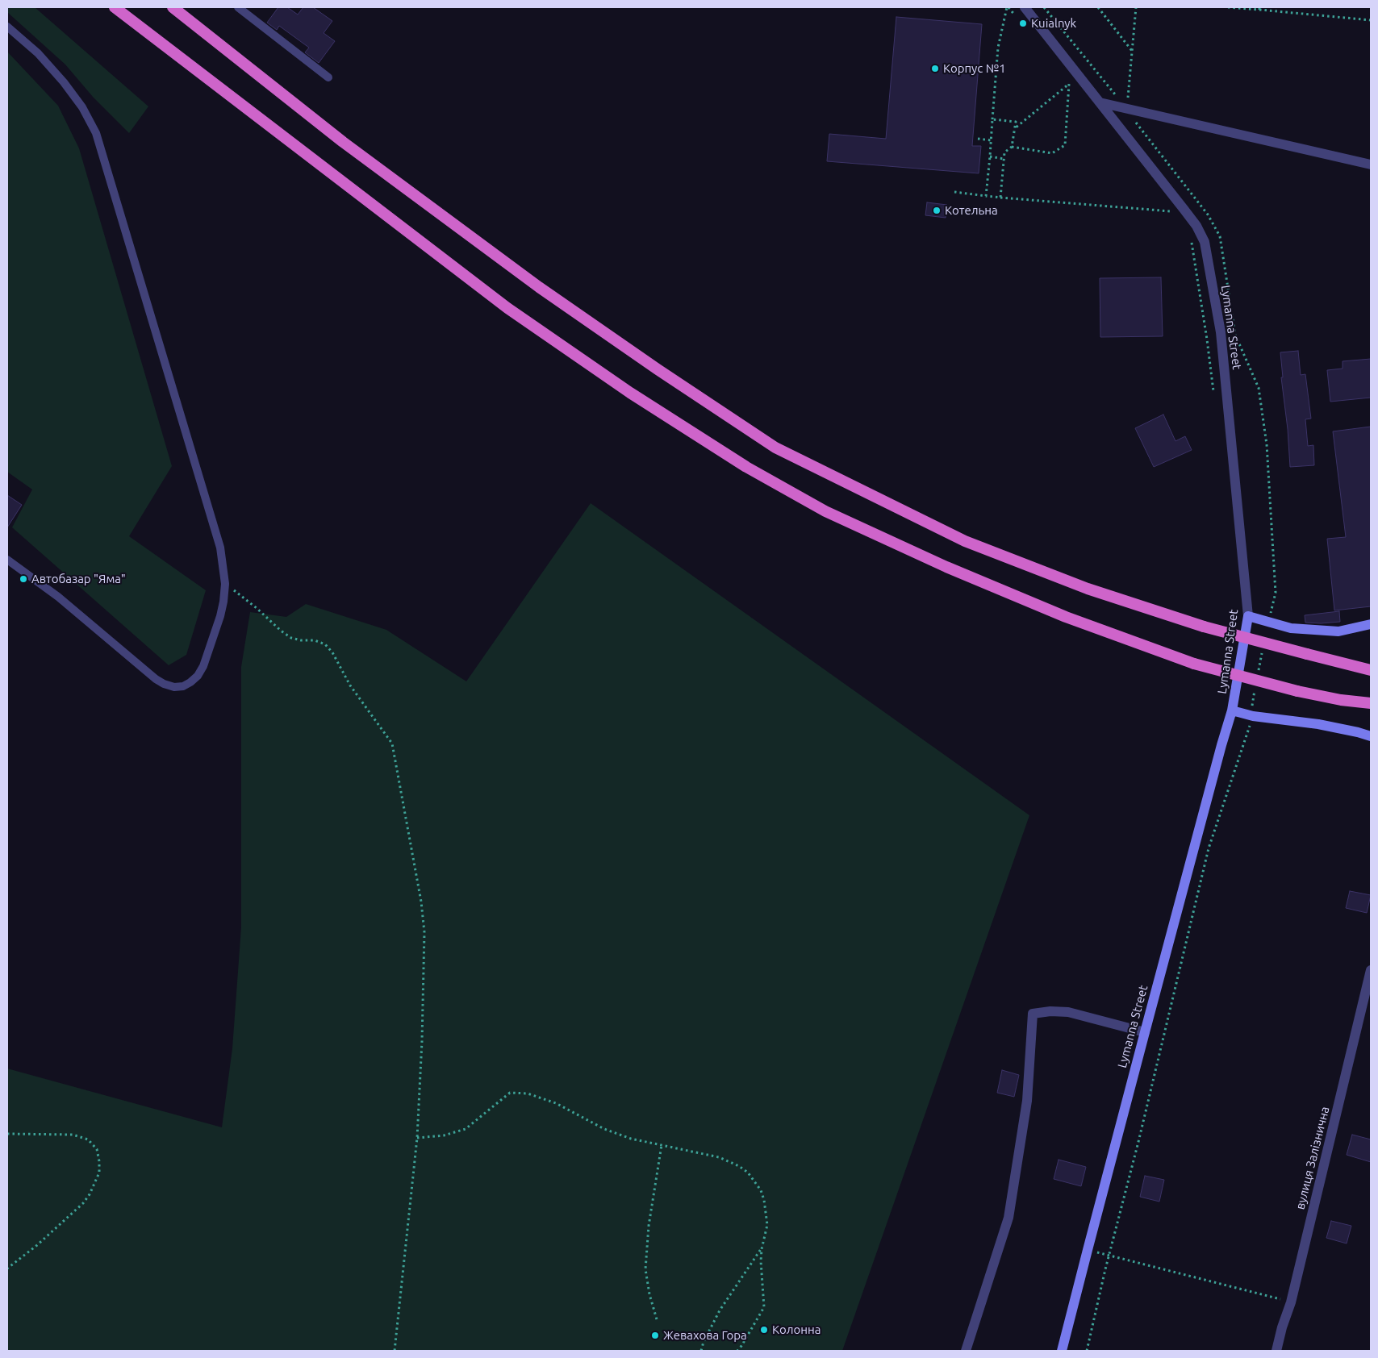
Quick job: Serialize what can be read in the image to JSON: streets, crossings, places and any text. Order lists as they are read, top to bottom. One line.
{"streets":{"main road":["Lymanna Street"],"street":["вулиця Залізнична"]},"places":["Kuialnyk","Корпус №1","Котельна","Автобазар \"Яма\"","Колонна","Жевахова Гора"]}
